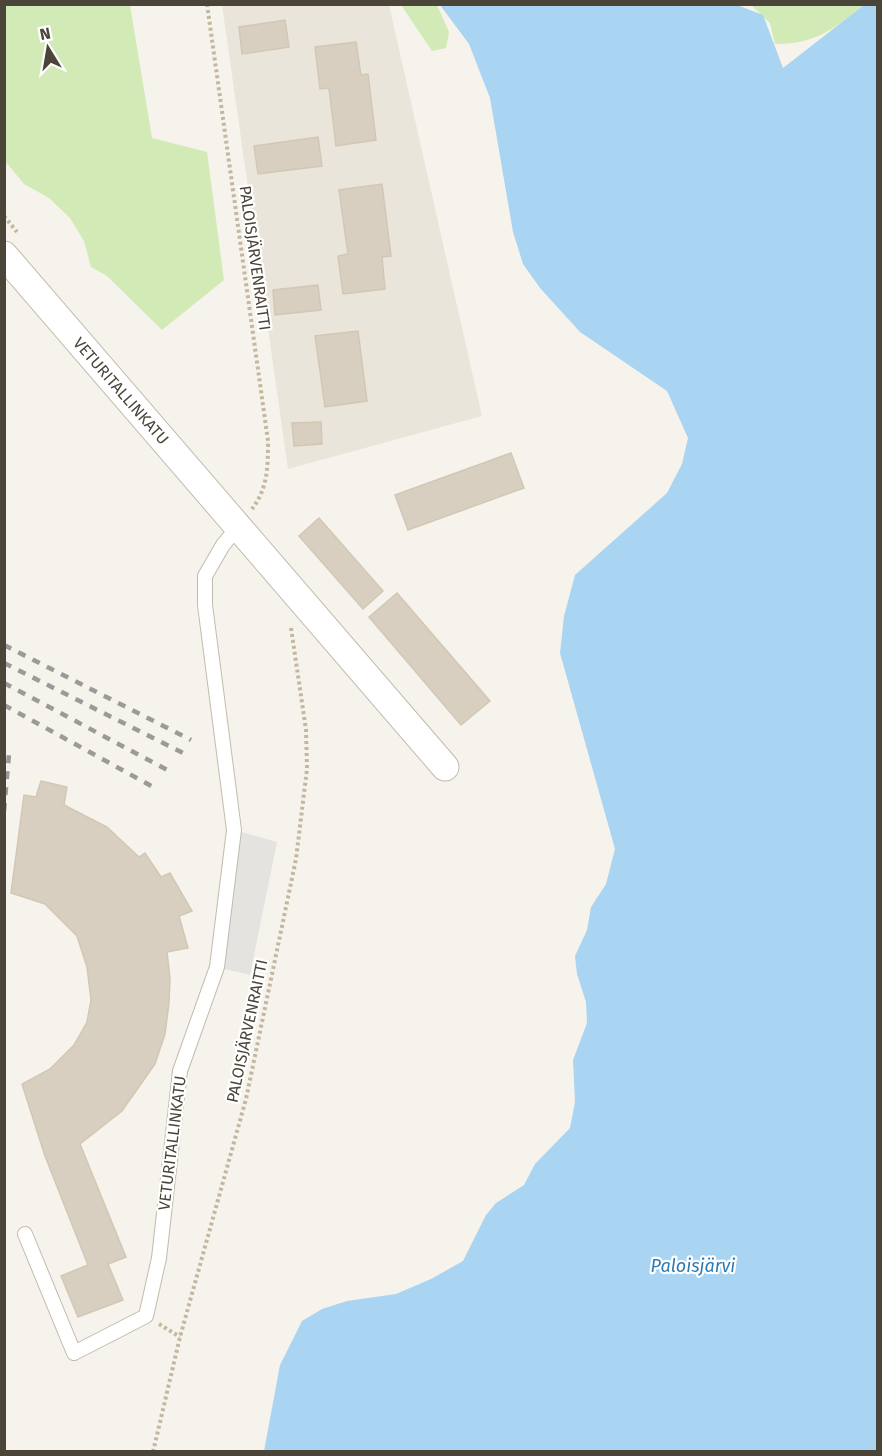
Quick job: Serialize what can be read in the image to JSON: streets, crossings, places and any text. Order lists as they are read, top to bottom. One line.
{"streets":{"street":["VETURITALLINKATU"],"path":["PALOISJÄRVENRAITTI"]},"crossings":[["PALOISJÄRVENRAITTI","VETURITALLINKATU"]],"water":["Paloisjärvi"],"north":"top"}
